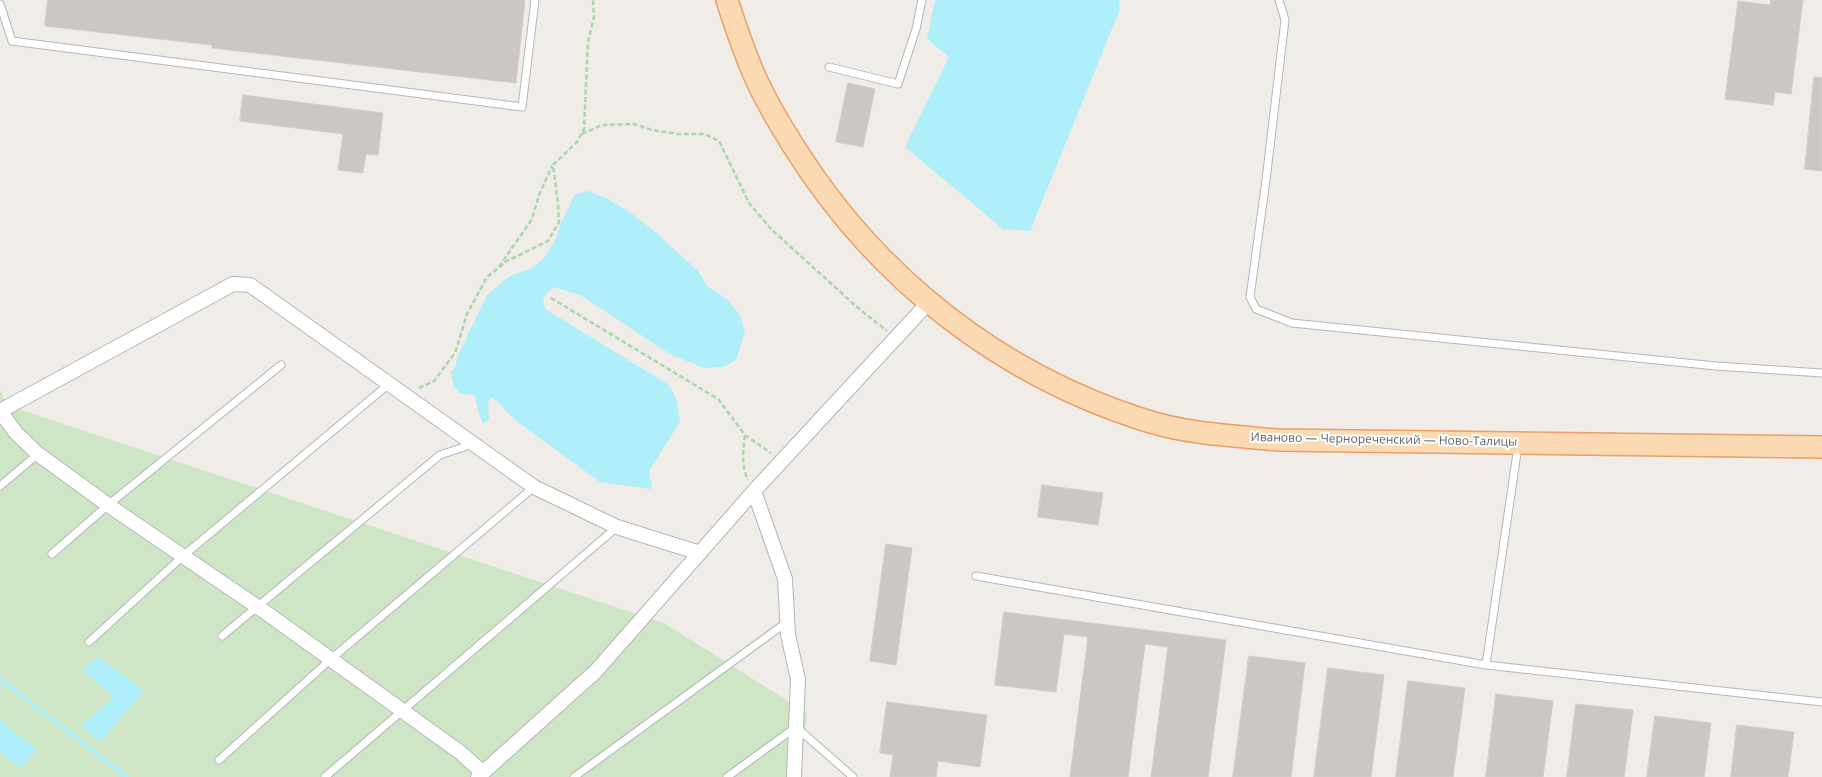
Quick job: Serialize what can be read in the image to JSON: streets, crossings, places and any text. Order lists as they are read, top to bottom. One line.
{"streets":{"main road":["Иваново — Чернореченский — Ново-Талицы"]}}
